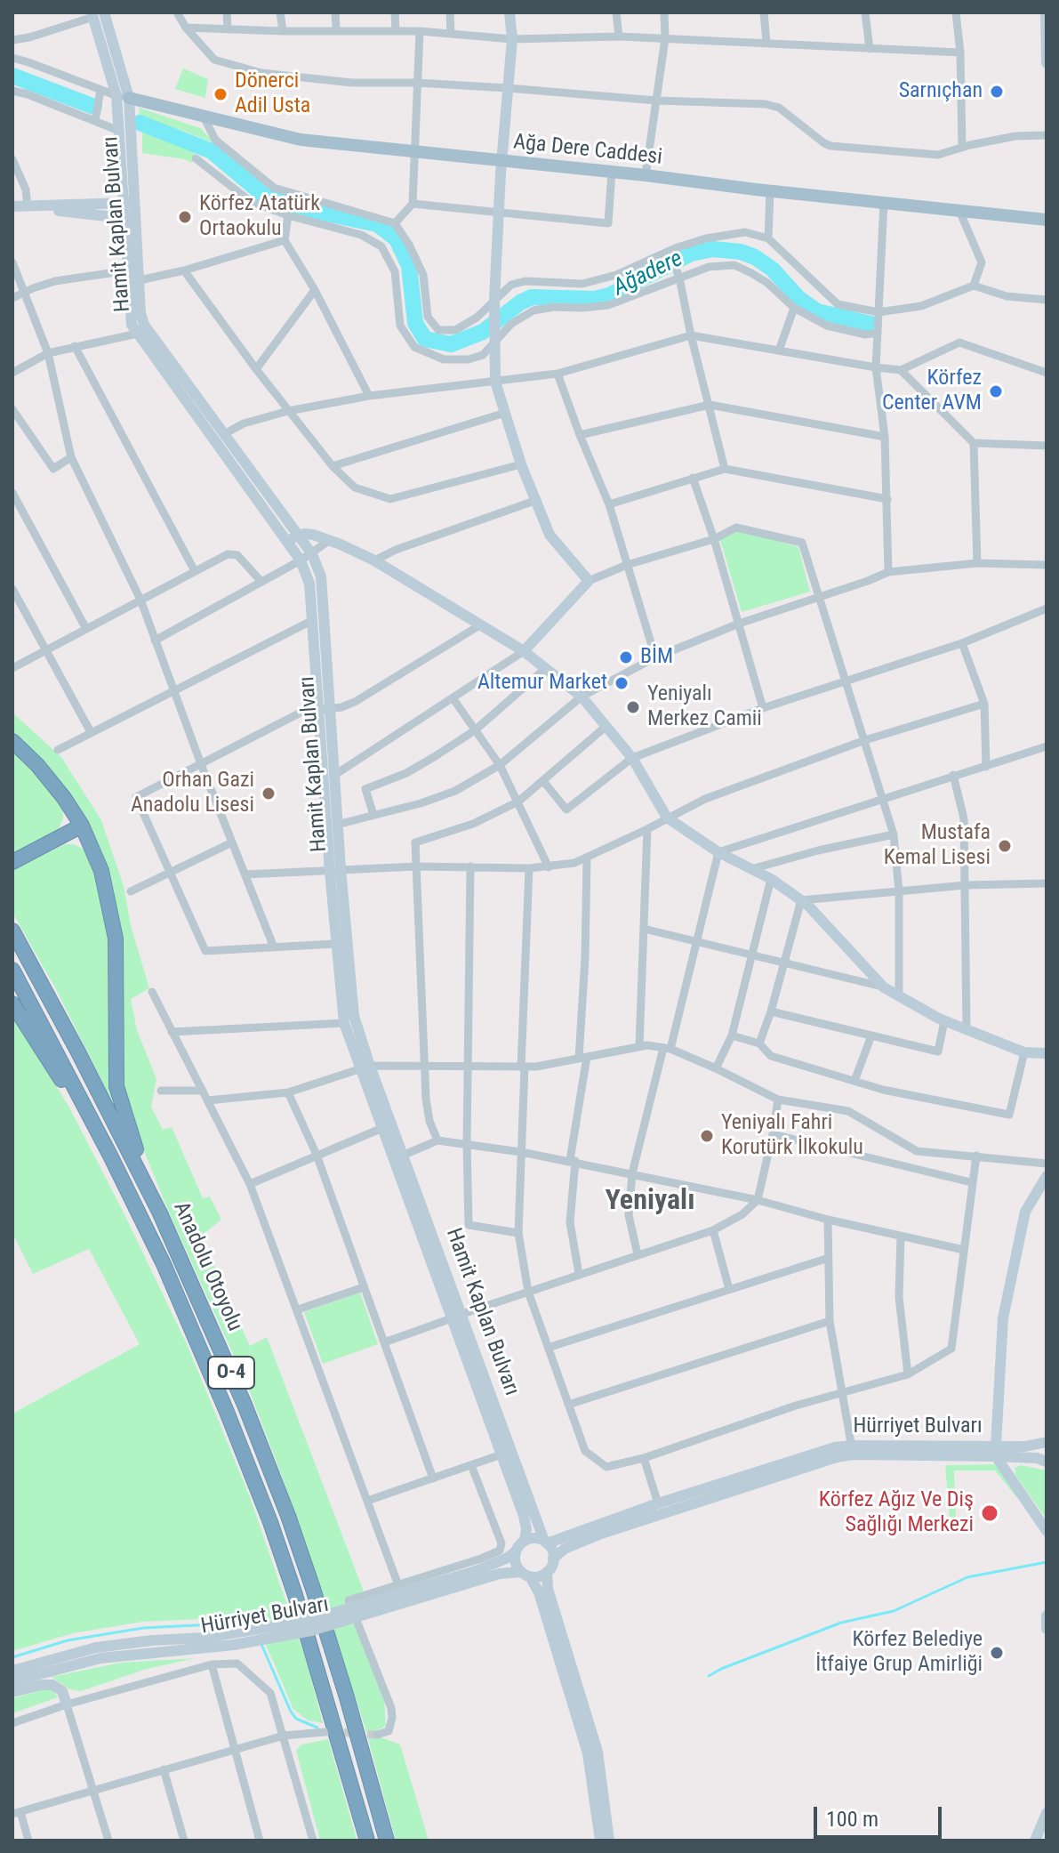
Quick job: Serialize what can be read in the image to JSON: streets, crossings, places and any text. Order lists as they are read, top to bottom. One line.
{"streets":{"highway":["Anadolu Otoyolu","O-4"],"main road":["Ağa Dere Caddesi","Hamit Kaplan Bulvarı","Hürriyet Bulvarı"]},"crossings":[["Ağa Dere Caddesi","Hamit Kaplan Bulvarı"],["Hamit Kaplan Bulvarı","Hürriyet Bulvarı"]],"districts":["Yeniyalı"],"water":["Ağadere"],"places":["Sarnıçhan","Dönerci Adil Usta","Körfez Atatürk Ortaokulu","Körfez Center AVM","BİM","Altemur Market","Yeniyalı Merkez Camii","Orhan Gazi Anadolu Lisesi","Mustafa Kemal Lisesi","Yeniyalı Fahri Korutürk İlkokulu","Körfez Ağız Ve Diş Sağlığı Merkezi","Körfez Belediye İtfaiye Grup Amirliği"],"scale_bar":"100 m"}
